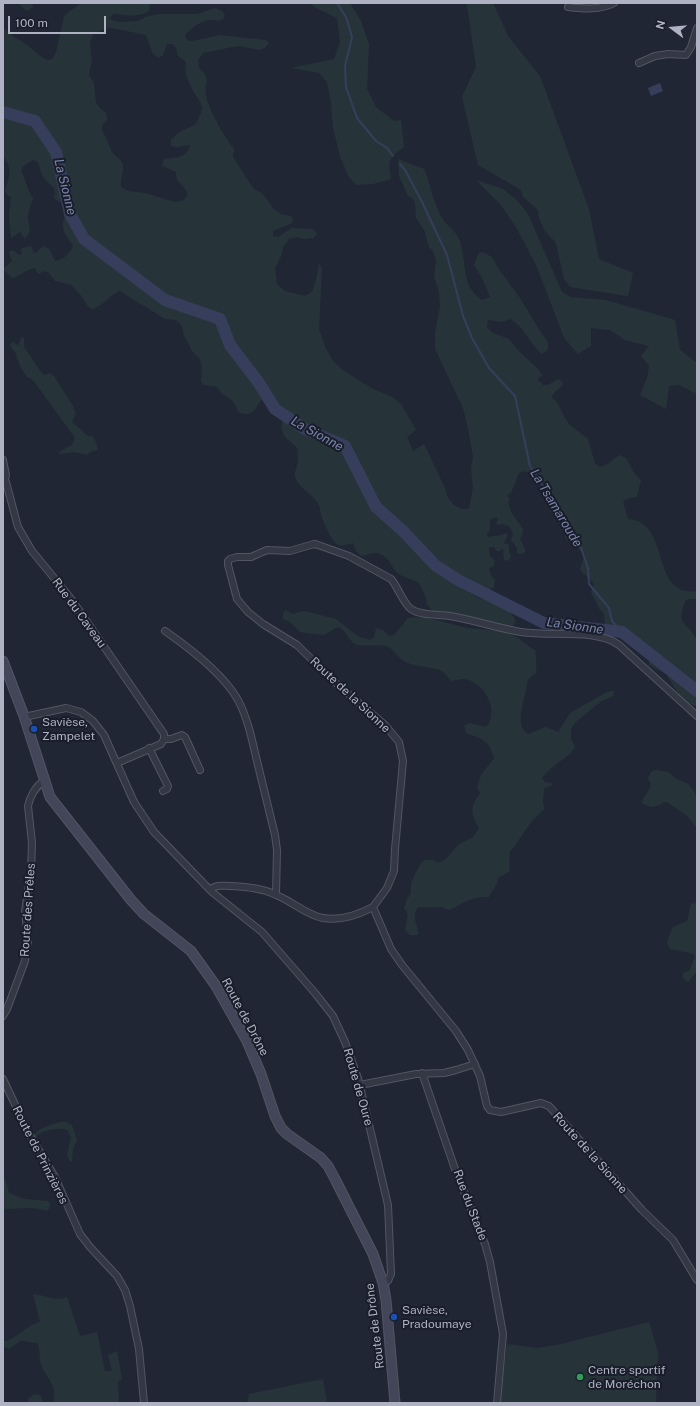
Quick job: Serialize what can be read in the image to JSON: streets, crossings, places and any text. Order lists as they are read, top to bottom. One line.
{"streets":{"street":["Rue du Caveau","Route de la Sionne","Route des Prêles","Route de Drône","Route de Oure","Route de Prinzières","Rue du Stade"]},"crossings":[["Route des Prêles","Route de Drône"],["Route de Drône","Route de Oure"]],"water":["La Sionne","La Tsamaroude"],"places":["Savièse, Zampelet","Savièse, Pradoumaye","Centre sportif de Moréchon"],"scale_bar":"100 m","north":"left"}
